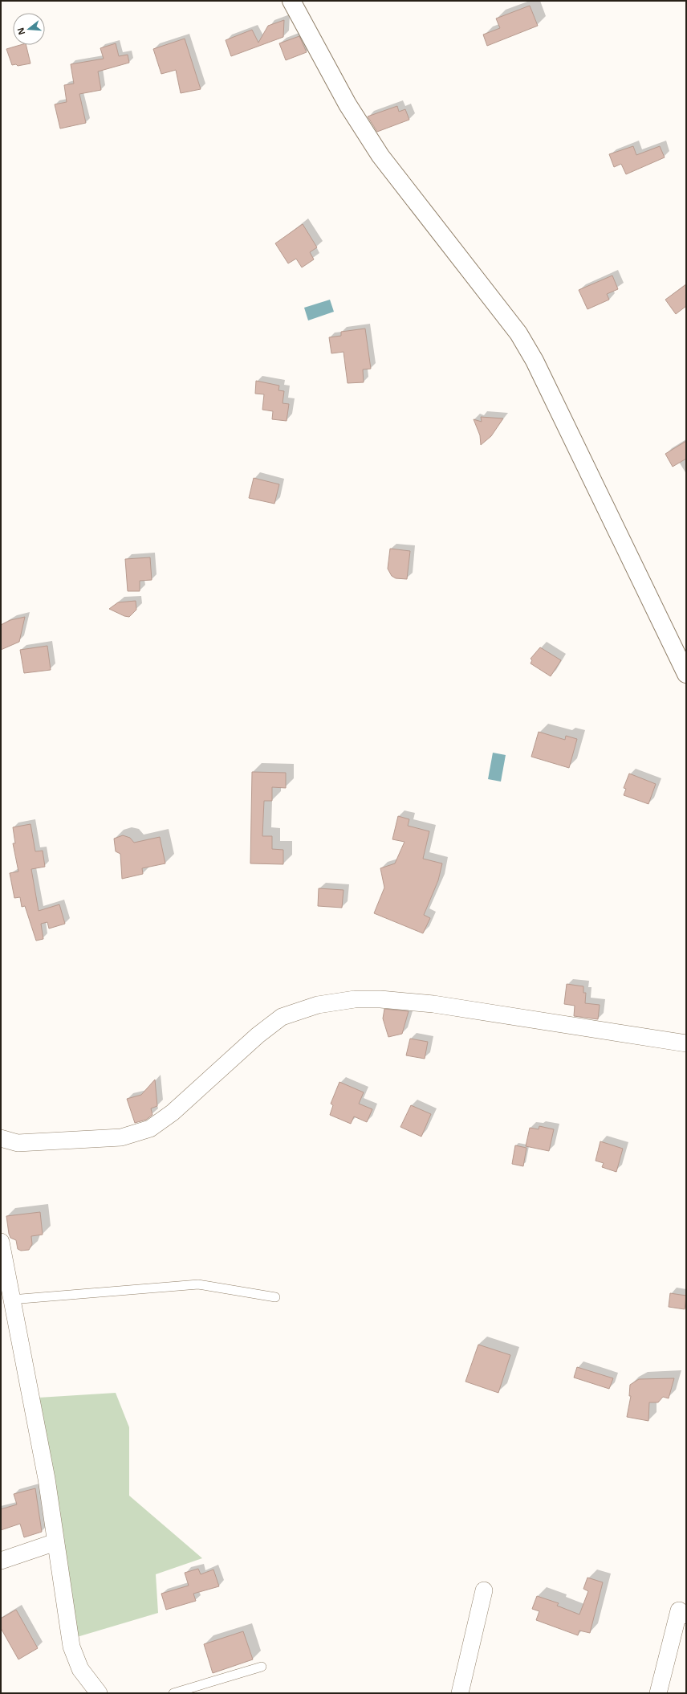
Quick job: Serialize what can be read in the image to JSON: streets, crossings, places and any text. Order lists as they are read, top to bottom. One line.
{"north":"left"}
